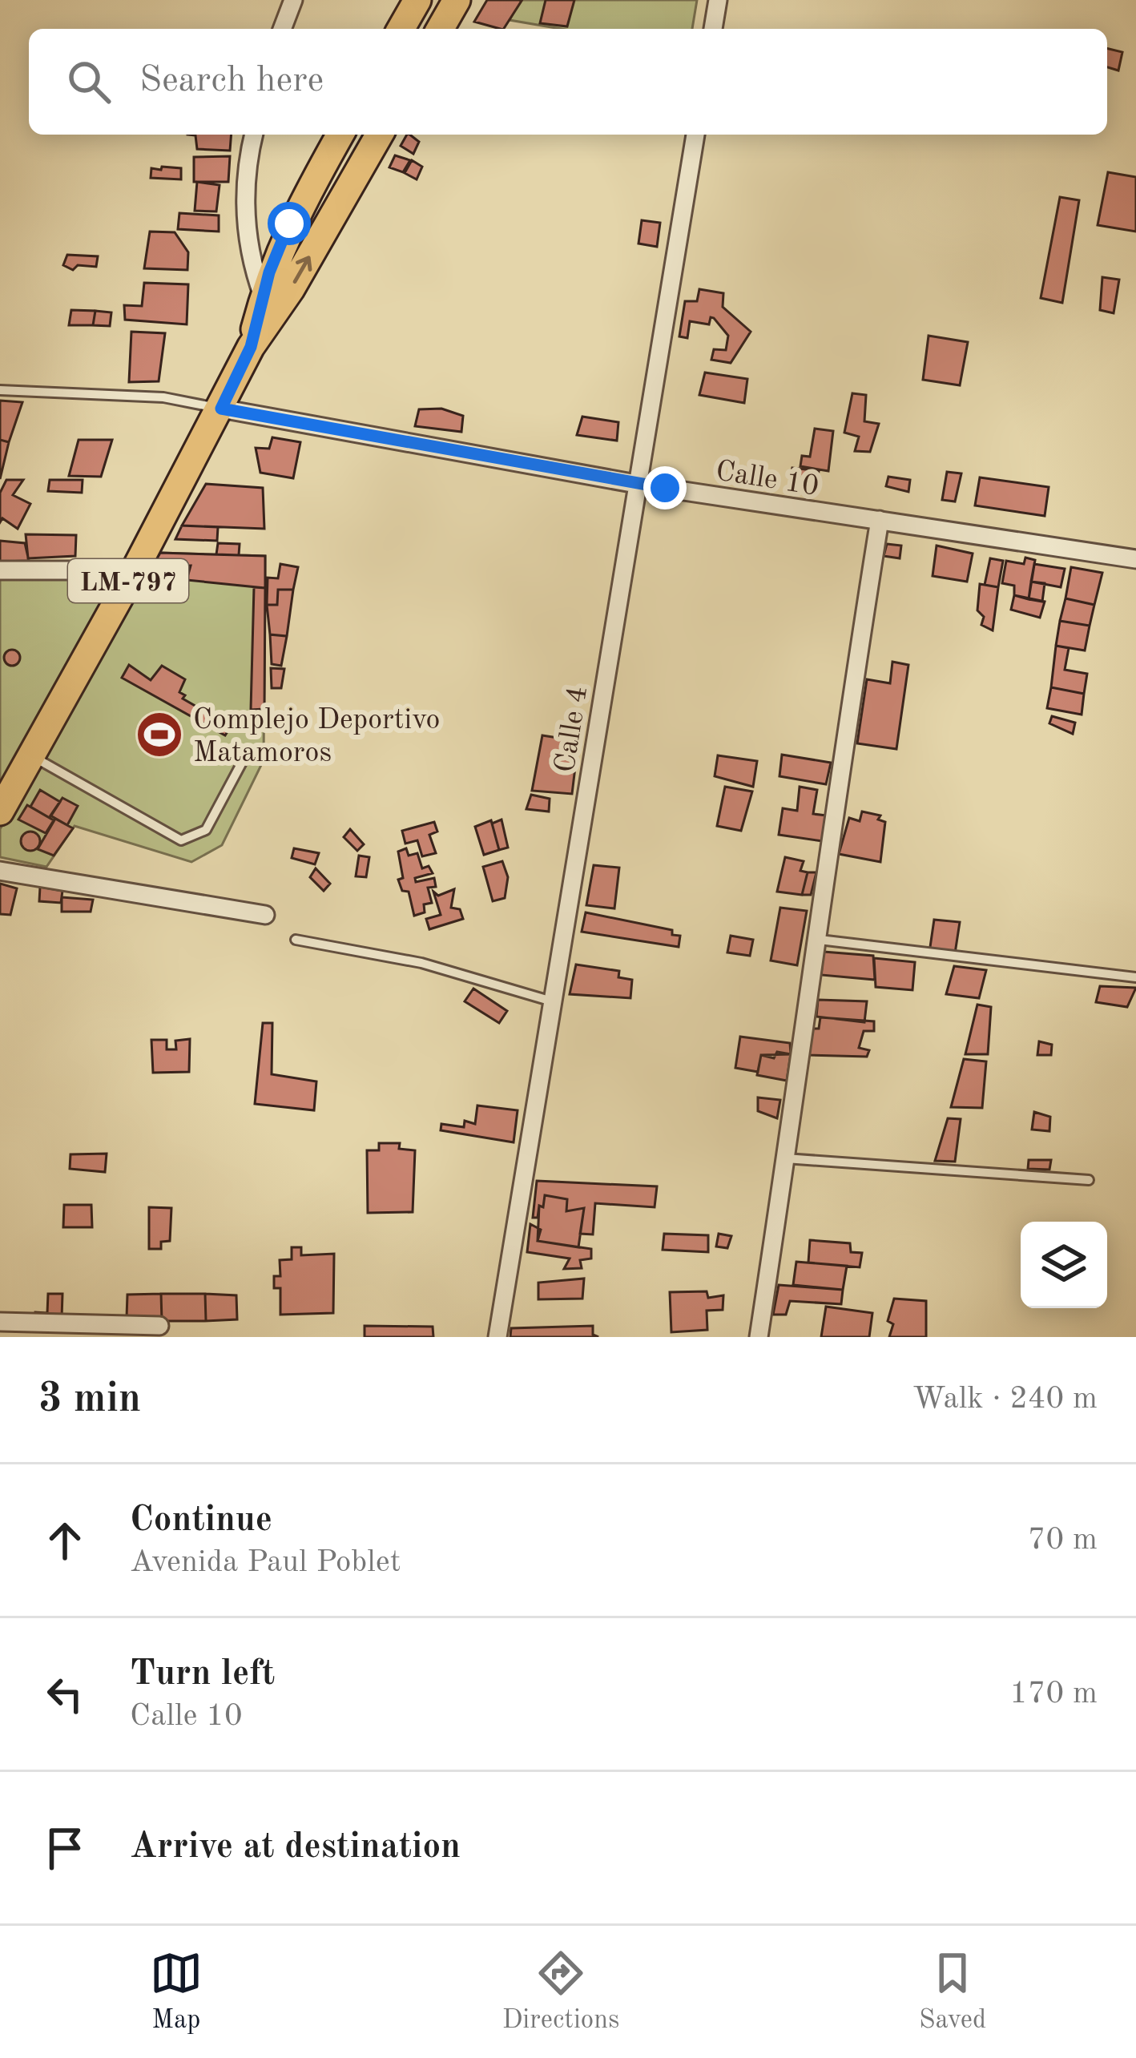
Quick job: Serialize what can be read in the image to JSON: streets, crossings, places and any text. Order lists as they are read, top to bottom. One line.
{"streets":{"main road":["LM-797"],"street":["Calle 10","Calle 4"]},"crossings":[["Calle 10","LM-797"],["Calle 10","Calle 4"]],"places":{"sports":["Complejo Deportivo Matamoros"]},"page":{"search":"Search here","heading":["3 min","Walk · 240 m"],"list":[["Continue","Avenida Paul Poblet","70 m"],["Turn left","Calle 10","170 m"],"Arrive at destination"],"nav":["Map","Directions","Saved"]}}
